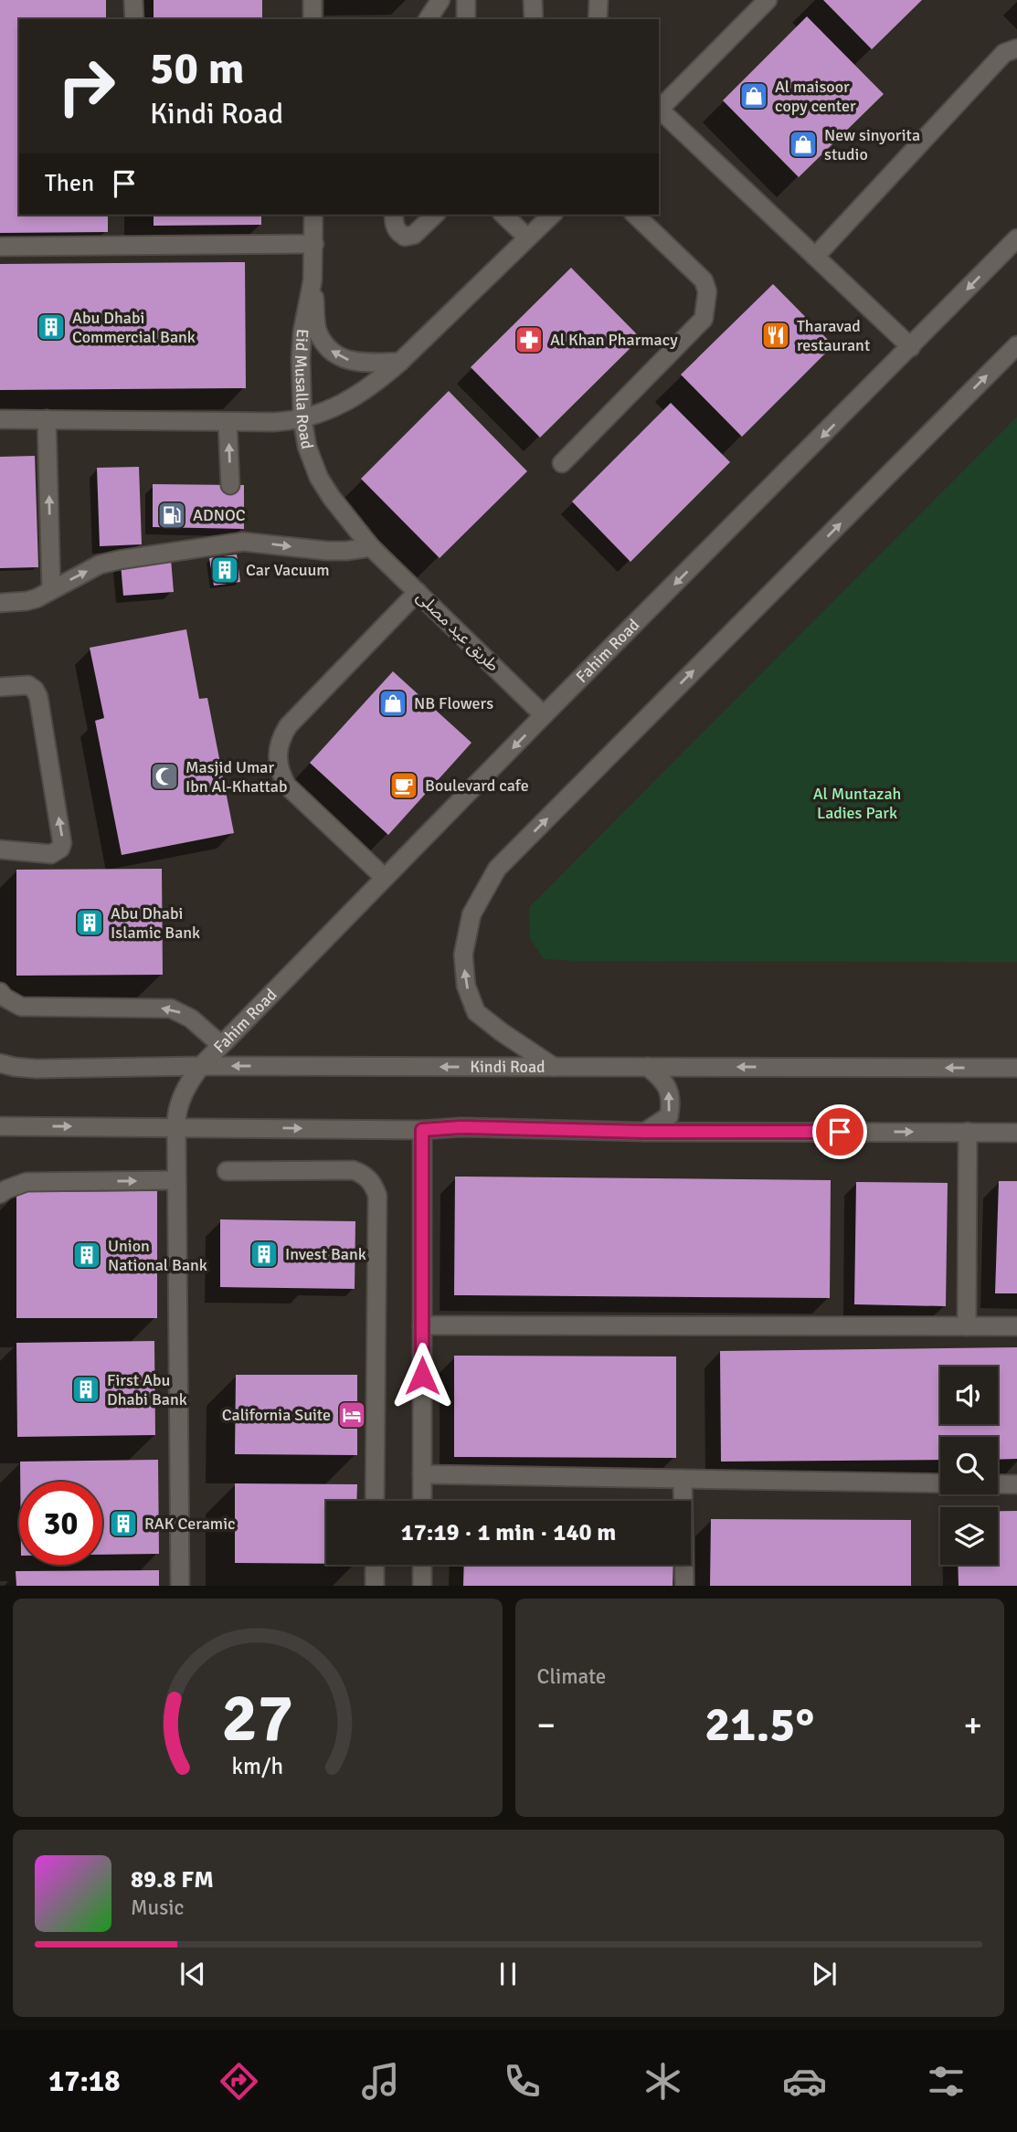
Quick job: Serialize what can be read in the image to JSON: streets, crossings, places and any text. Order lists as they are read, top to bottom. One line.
{"streets":{"street":["Eid Musalla Road","طريق عيد مصلى","Fahim Road","Kindi Road"]},"crossings":[["Eid Musalla Road","طريق عيد مصلى"],["طريق عيد مصلى","Fahim Road"],["Fahim Road","Kindi Road"]],"one_way":["Fahim Road"],"parks":["Al Muntazah Ladies Park"],"places":{"shop":["Al maisoor copy center","New sinyorita studio","NB Flowers"],"building":["Abu Dhabi Commercial Bank","Car Vacuum","Abu Dhabi Islamic Bank","Invest Bank","Union National Bank","First Abu Dhabi Bank","RAK Ceramic"],"restaurant":["Tharavad restaurant"],"pharmacy":["Al Khan Pharmacy"],"fuel station":["ADNOC"],"mosque":["Masjid Umar Ibn Al-Khattab"],"cafe":["Boulevard cafe"],"hotel":["California Suite"]},"page":{"turn":["50 m","Kindi Road"],"then":"Then","limit":"30","trip":"17:19 · 1 min · 140 m","tile":"Climate","heat":["−","21.5°","+"],"song":["89.8 FM","Music"],"tabs":"17:18","gauge":["27","km/h"]}}
